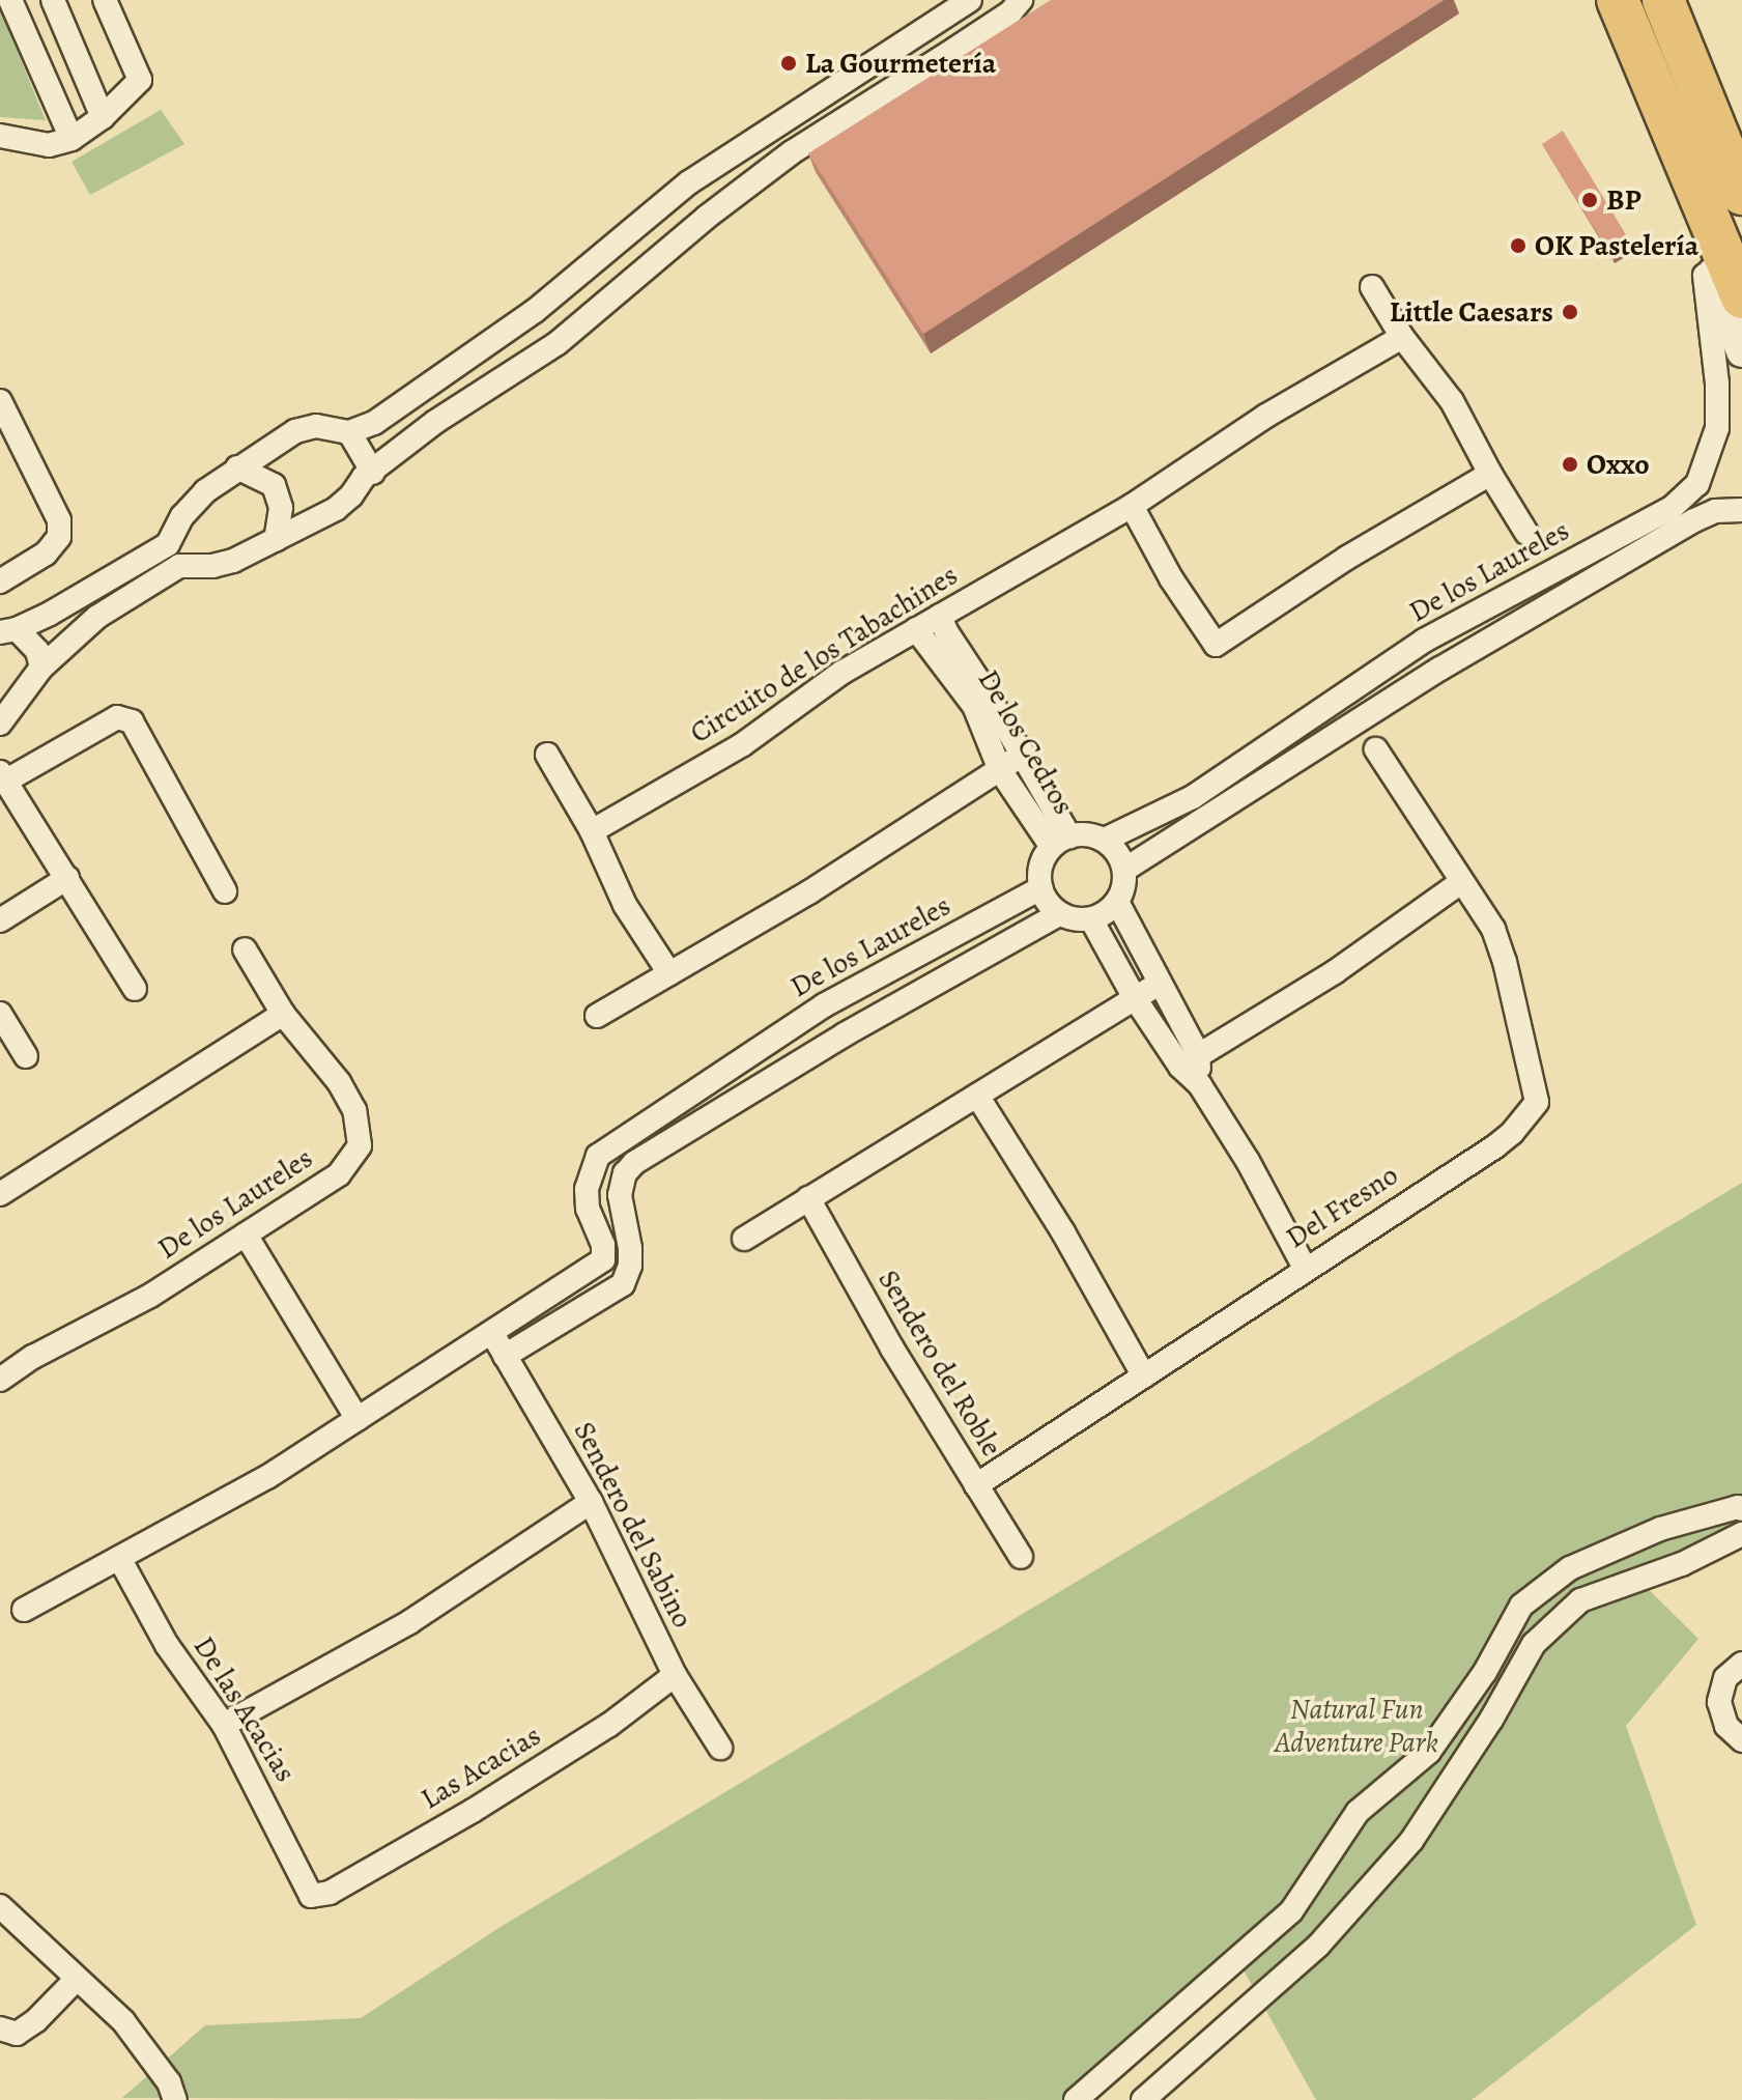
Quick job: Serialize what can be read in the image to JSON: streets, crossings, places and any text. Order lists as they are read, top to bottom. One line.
{"streets":{"street":["De los Laureles","Circuito de los Tabachines","De los Cedros","Del Fresno","Sendero del Roble","Sendero del Sabino","De las Acacias","Las Acacias"]},"crossings":[["De los Laureles","De los Cedros"],["De los Laureles","Sendero del Sabino"],["Circuito de los Tabachines","De los Cedros"],["Del Fresno","Sendero del Roble"],["Sendero del Sabino","Las Acacias"],["De las Acacias","Las Acacias"]],"parks":["Natural Fun Adventure Park"],"places":["La Gourmetería","BP","OK Pastelería","Little Caesars","Oxxo"]}
